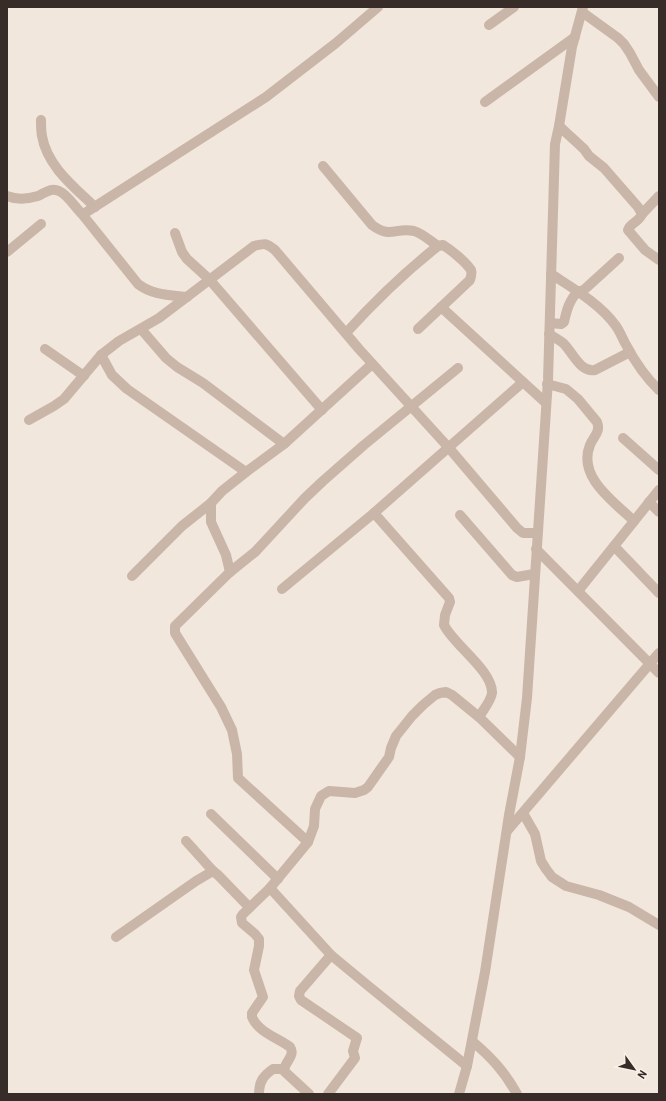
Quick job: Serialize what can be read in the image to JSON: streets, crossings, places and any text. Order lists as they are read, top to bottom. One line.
{"north":"bottom right"}
